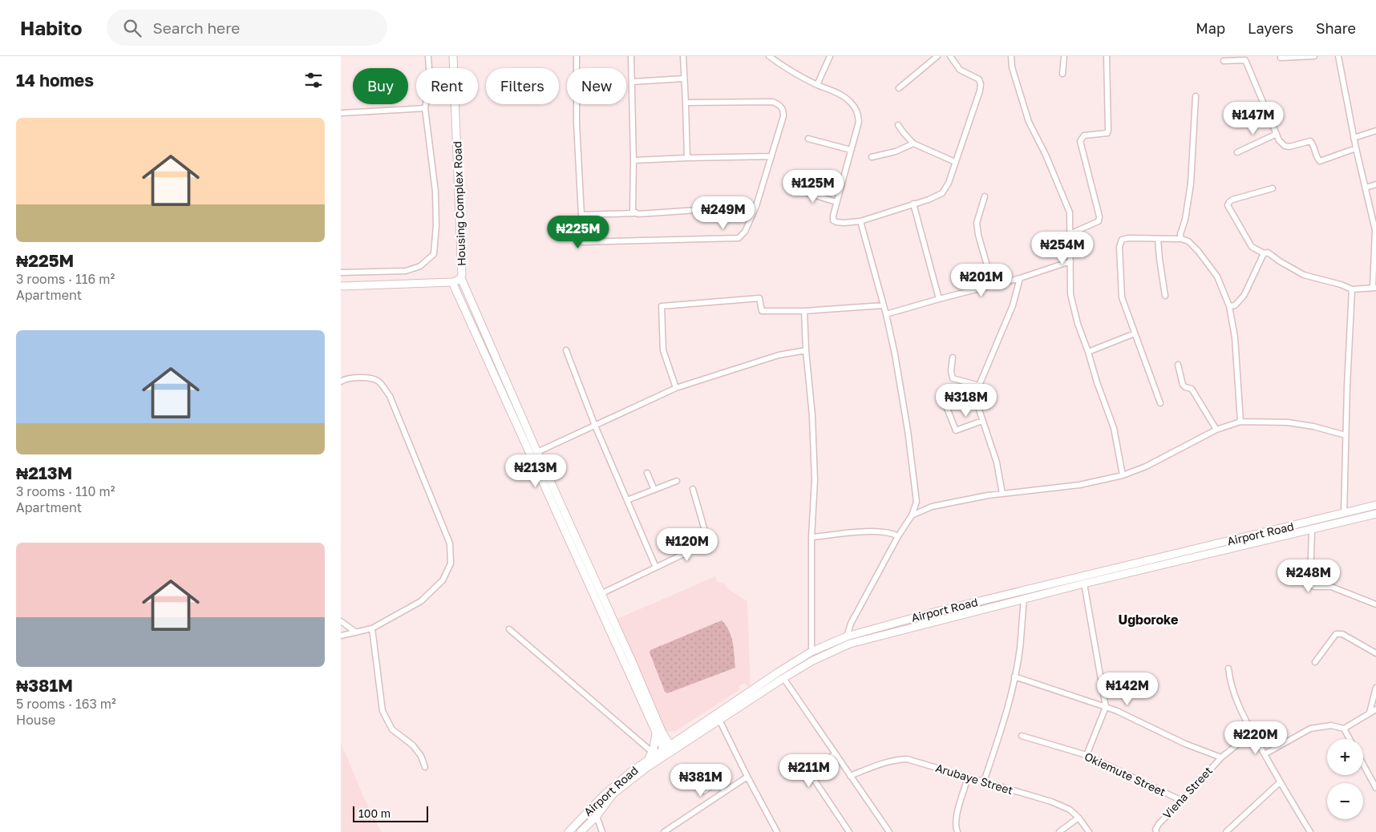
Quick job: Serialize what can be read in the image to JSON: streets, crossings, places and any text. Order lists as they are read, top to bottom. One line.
{"streets":{"main road":["Housing Complex Road","Airport Road"],"street":["Okiemute Street","Arubaye Street","Viena Street"]},"crossings":[["Okiemute Street","Viena Street"]],"districts":["Ugboroke"],"scale_bar":"100 m","page":{"header":"Habito","search":"Search here","nav":["Map","Layers","Share"],"heading":"14 homes","chip":["Buy","Rent","Filters","New"],"price":["₦147M","₦125M","₦249M","₦225M","₦254M","₦201M","₦318M","₦213M","₦120M","₦248M","₦142M","₦220M","₦211M","₦381M"],"list":[{"name":"₦225M","note":"3 rooms · 116 m² · Apartment"},{"name":"₦213M","note":"3 rooms · 110 m² · Apartment"},{"name":"₦381M","note":"5 rooms · 163 m² · House"}],"map_buttons":["+","−"],"scale":"100 m"}}
